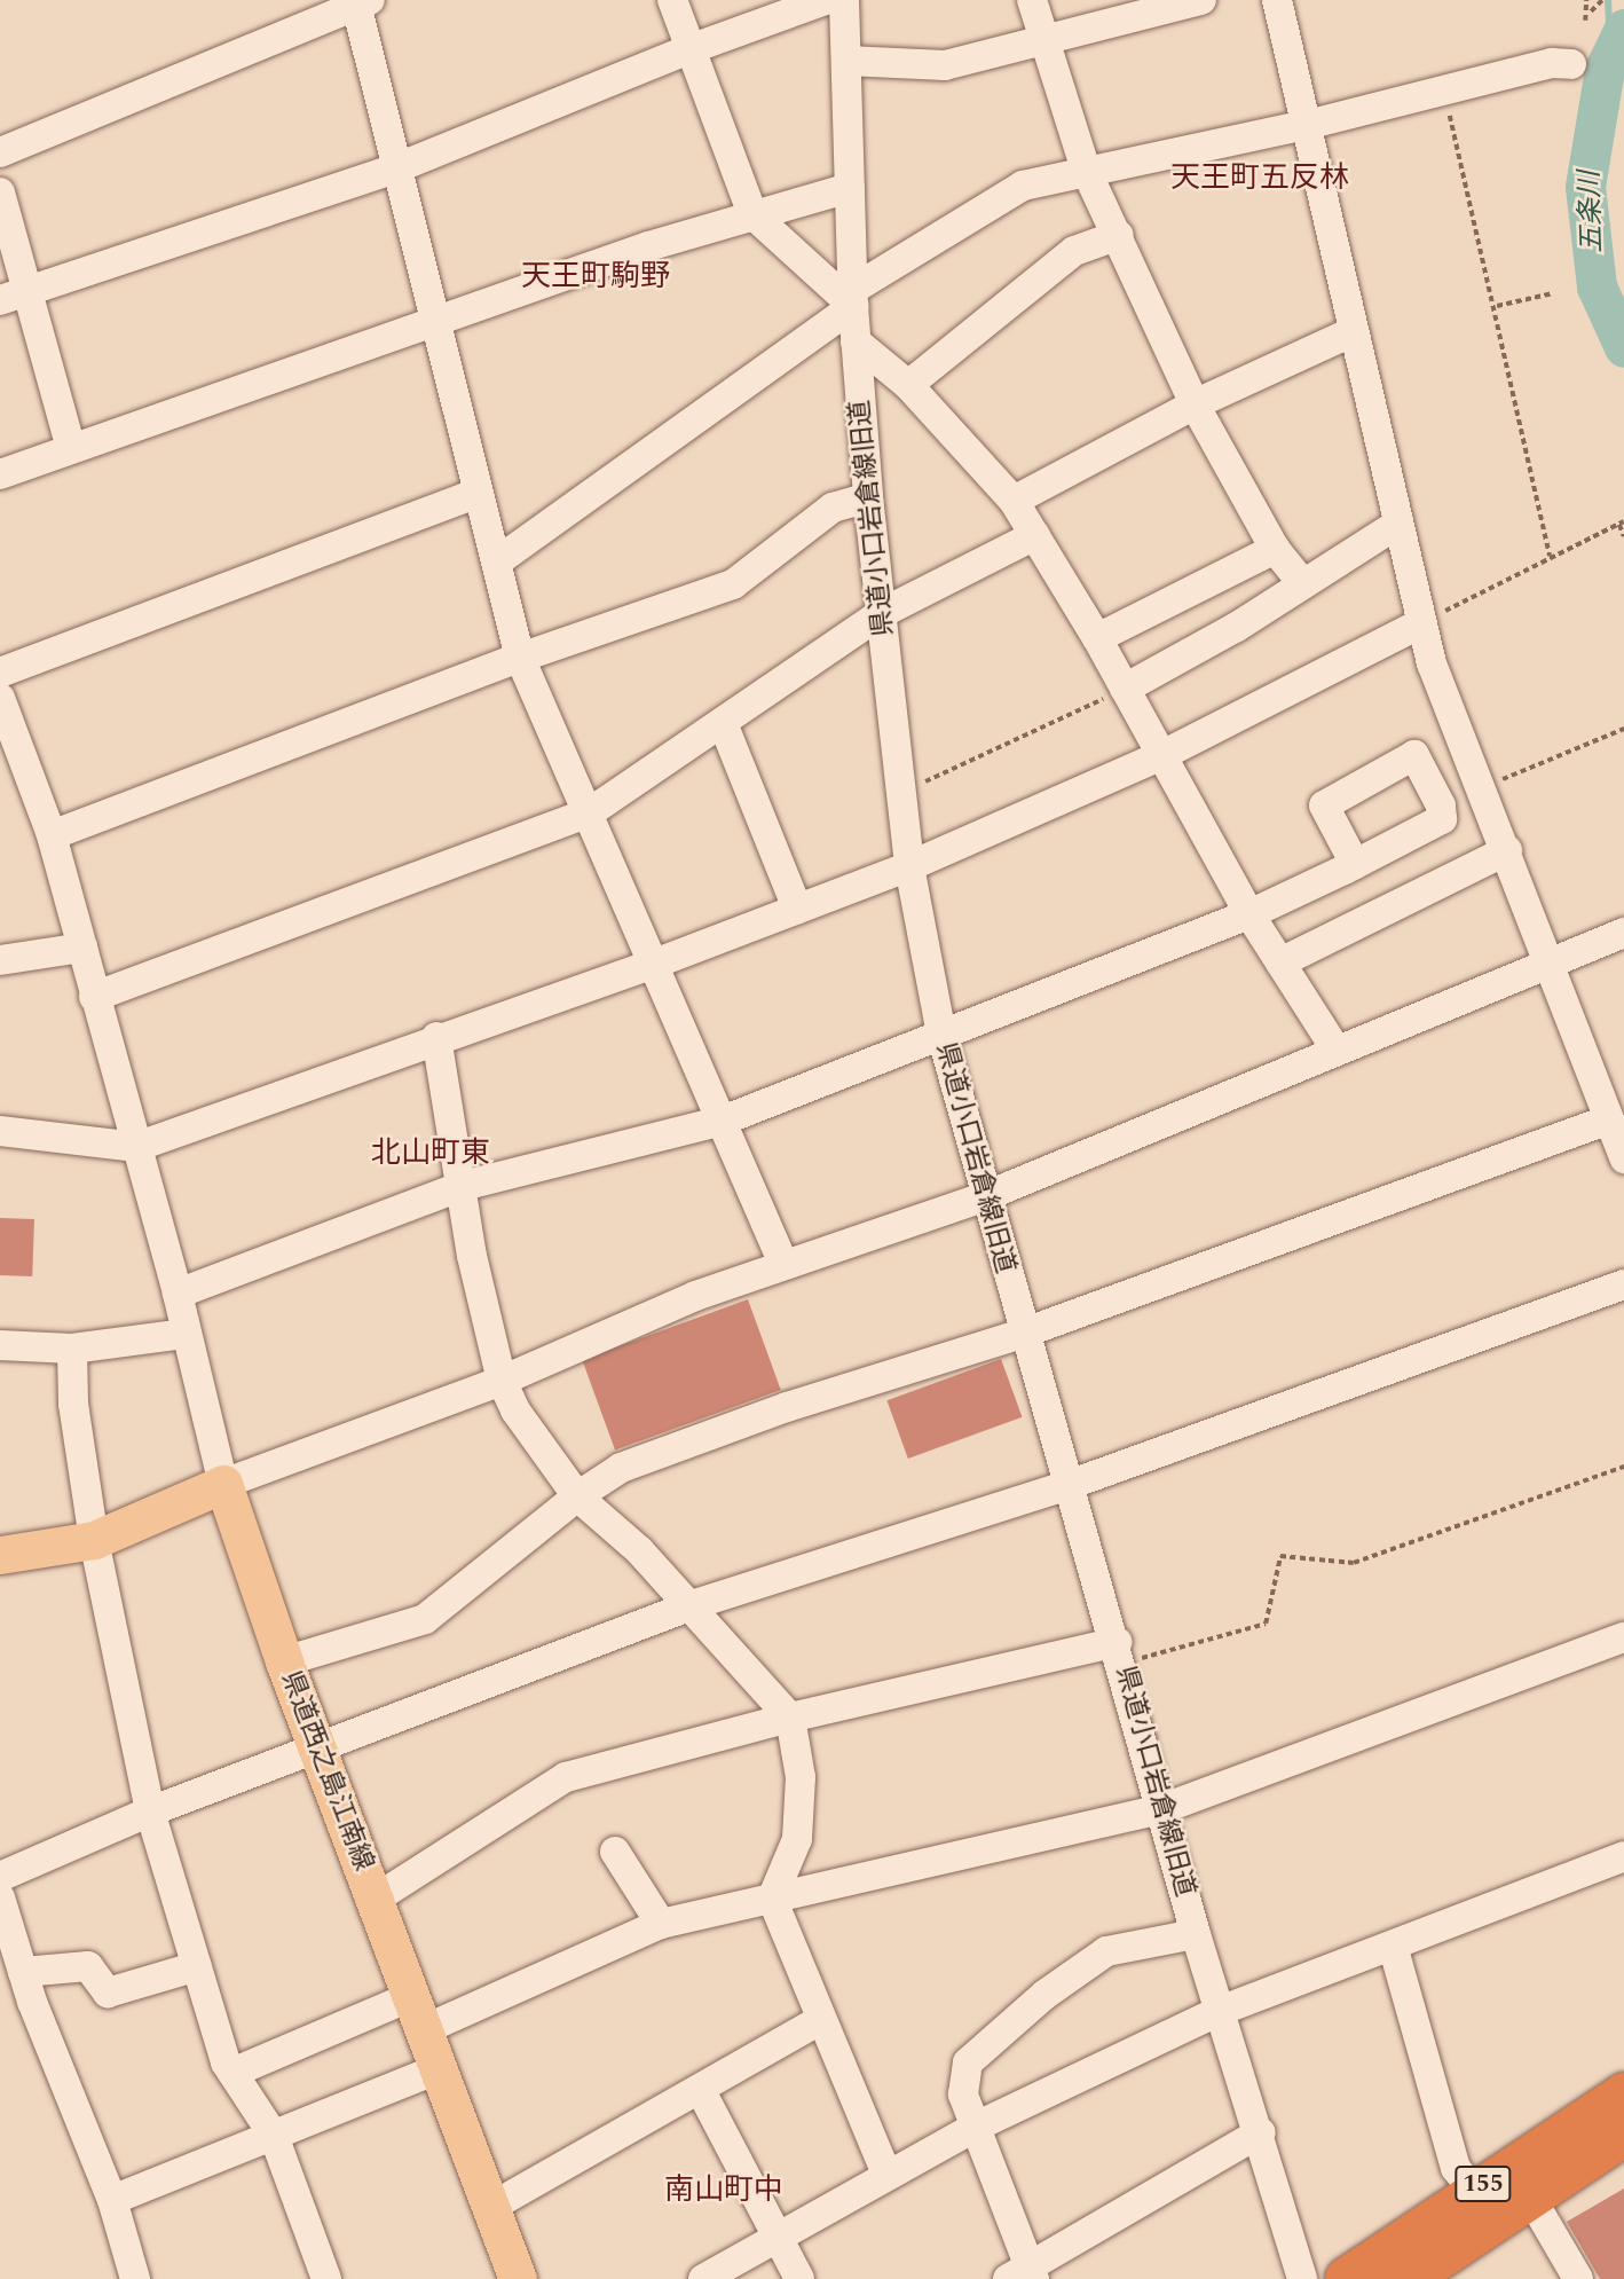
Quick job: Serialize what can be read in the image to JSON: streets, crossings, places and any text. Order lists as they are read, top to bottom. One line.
{"streets":{"highway":["155"],"main road":["県道西之島江南線"],"street":["県道小口岩倉線旧道"]},"districts":["天王町五反林","天王町駒野","北山町東","南山町中"],"water":["五条川"]}
